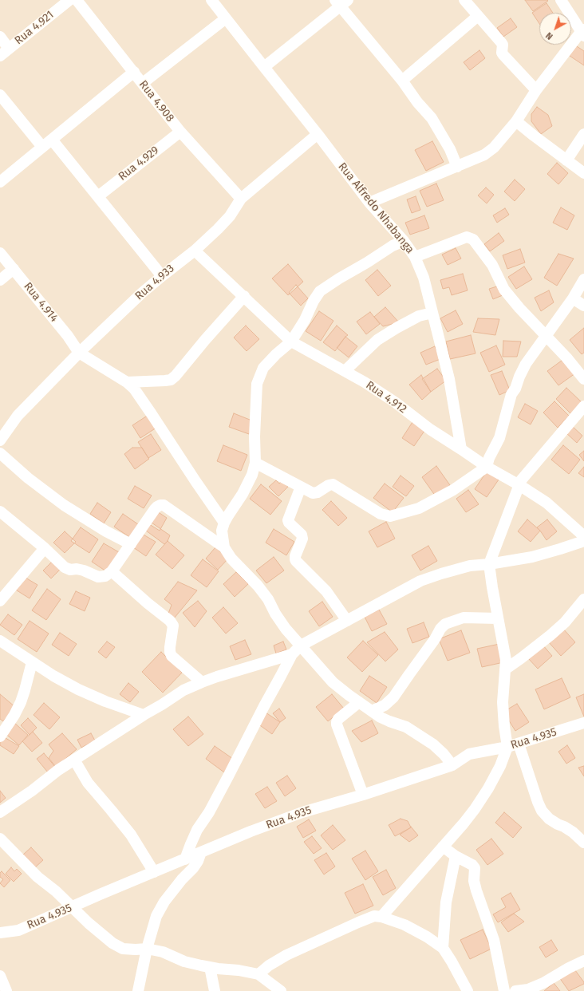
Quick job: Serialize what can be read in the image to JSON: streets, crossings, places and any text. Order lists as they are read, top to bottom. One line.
{"streets":{"street":["Rua 4.921","Rua 4.908","Rua 4.929","Rua Alfredo Nhabanga","Rua 4.933","Rua 4.914","Rua 4.912","Rua 4.935"]},"crossings":[["Rua 4.908","Rua 4.929"],["Rua 4.908","Rua 4.933"],["Rua Alfredo Nhabanga","Rua 4.933"],["Rua Alfredo Nhabanga","Rua 4.912"],["Rua 4.933","Rua 4.914"],["Rua 4.933","Rua 4.912"]],"north":"bottom left"}
